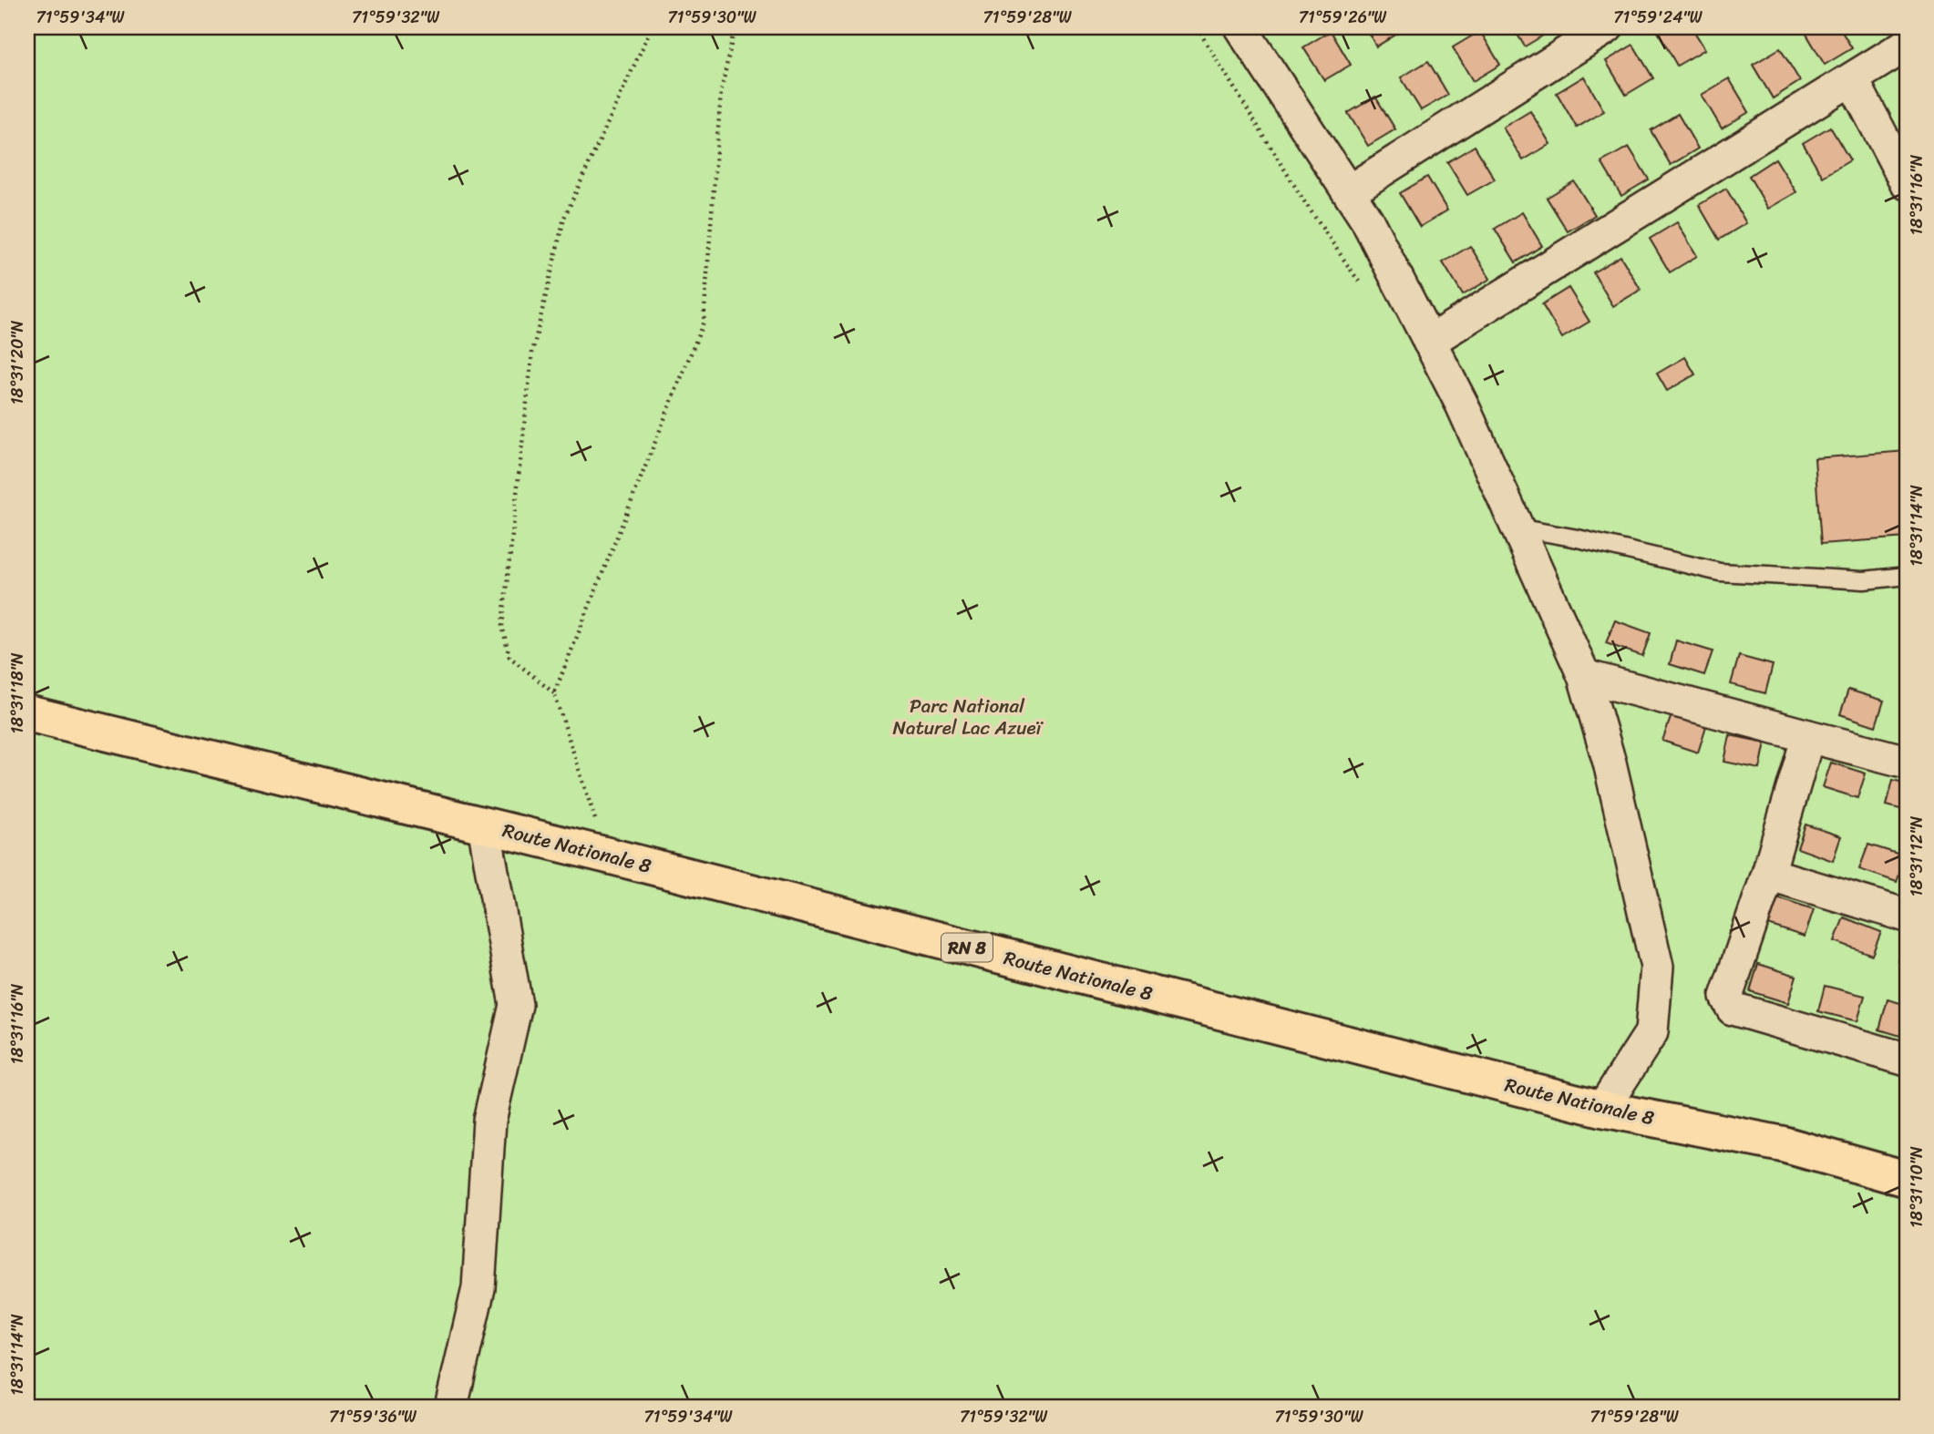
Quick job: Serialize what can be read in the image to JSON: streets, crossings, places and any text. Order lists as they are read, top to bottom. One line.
{"streets":{"main road":["Route Nationale 8","RN 8"]},"parks":["Parc National Naturel Lac Azueï"],"coordinates":["71°59'34\"W","71°59'32\"W","71°59'30\"W","71°59'28\"W","71°59'26\"W","71°59'24\"W","18°31'16\"N","18°31'20\"N","18°31'14\"N","18°31'18\"N","18°31'12\"N","18°31'10\"N","71°59'36\"W"]}
